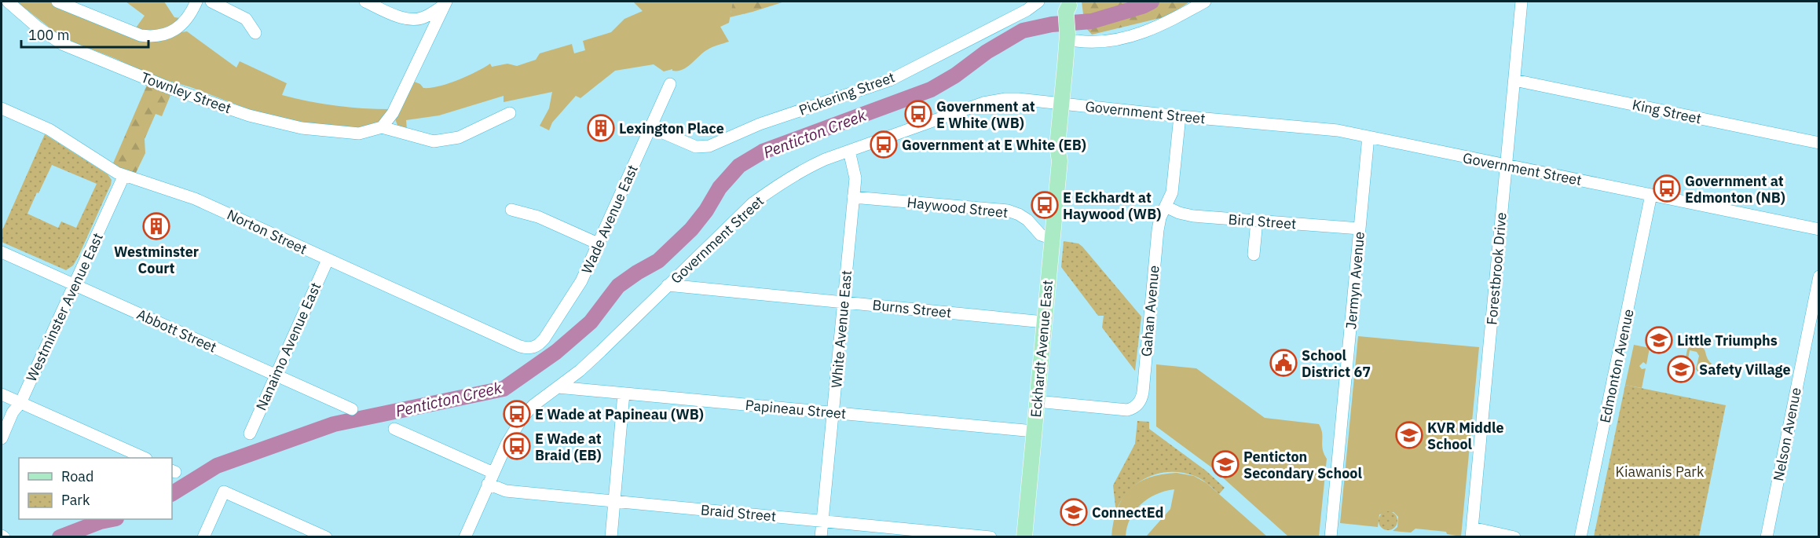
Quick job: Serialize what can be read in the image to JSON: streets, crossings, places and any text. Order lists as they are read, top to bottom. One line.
{"streets":{"main road":["Eckhardt Avenue East"],"street":["Townley Street","Pickering Street","King Street","Government Street","Haywood Street","Wade Avenue East","Bird Street","Norton Street","Forestbrook Drive","Jermyn Avenue","Westminster Avenue East","Burns Street","Gahan Avenue","White Avenue East","Abbott Street","Nanaimo Avenue East","Edmonton Avenue","Papineau Street","Nelson Avenue","Braid Street"]},"crossings":[["Pickering Street","Wade Avenue East"],["King Street","Forestbrook Drive"],["Government Street","Forestbrook Drive"],["Government Street","Jermyn Avenue"],["Government Street","Burns Street"],["Government Street","Gahan Avenue"],["Government Street","White Avenue East"],["Government Street","Eckhardt Avenue East"],["Government Street","Edmonton Avenue"],["Government Street","Papineau Street"],["Haywood Street","White Avenue East"],["Haywood Street","Eckhardt Avenue East"],["Wade Avenue East","Norton Street"],["Bird Street","Jermyn Avenue"],["Bird Street","Gahan Avenue"],["Norton Street","Westminster Avenue East"],["Norton Street","Nanaimo Avenue East"],["Westminster Avenue East","Abbott Street"],["Burns Street","White Avenue East"],["Burns Street","Eckhardt Avenue East"],["Gahan Avenue","Eckhardt Avenue East"],["White Avenue East","Papineau Street"],["White Avenue East","Braid Street"],["Abbott Street","Nanaimo Avenue East"],["Eckhardt Avenue East","Papineau Street"]],"water":["Penticton Creek"],"parks":["Kiawanis Park"],"places":{"bus stop":["Government at E White (WB)","Government at E White (EB)","Government at Edmonton (NB)","E Eckhardt at Haywood (WB)","E Wade at Papineau (WB)","E Wade at Braid (EB)"],"building":["Lexington Place","Westminster Court"],"school or university":["Little Triumphs","Safety Village","KVR Middle School","Penticton Secondary School","ConnectEd"],"public building":["School District 67"]},"legend":["Road","Park"],"scale_bar":"100 m"}
